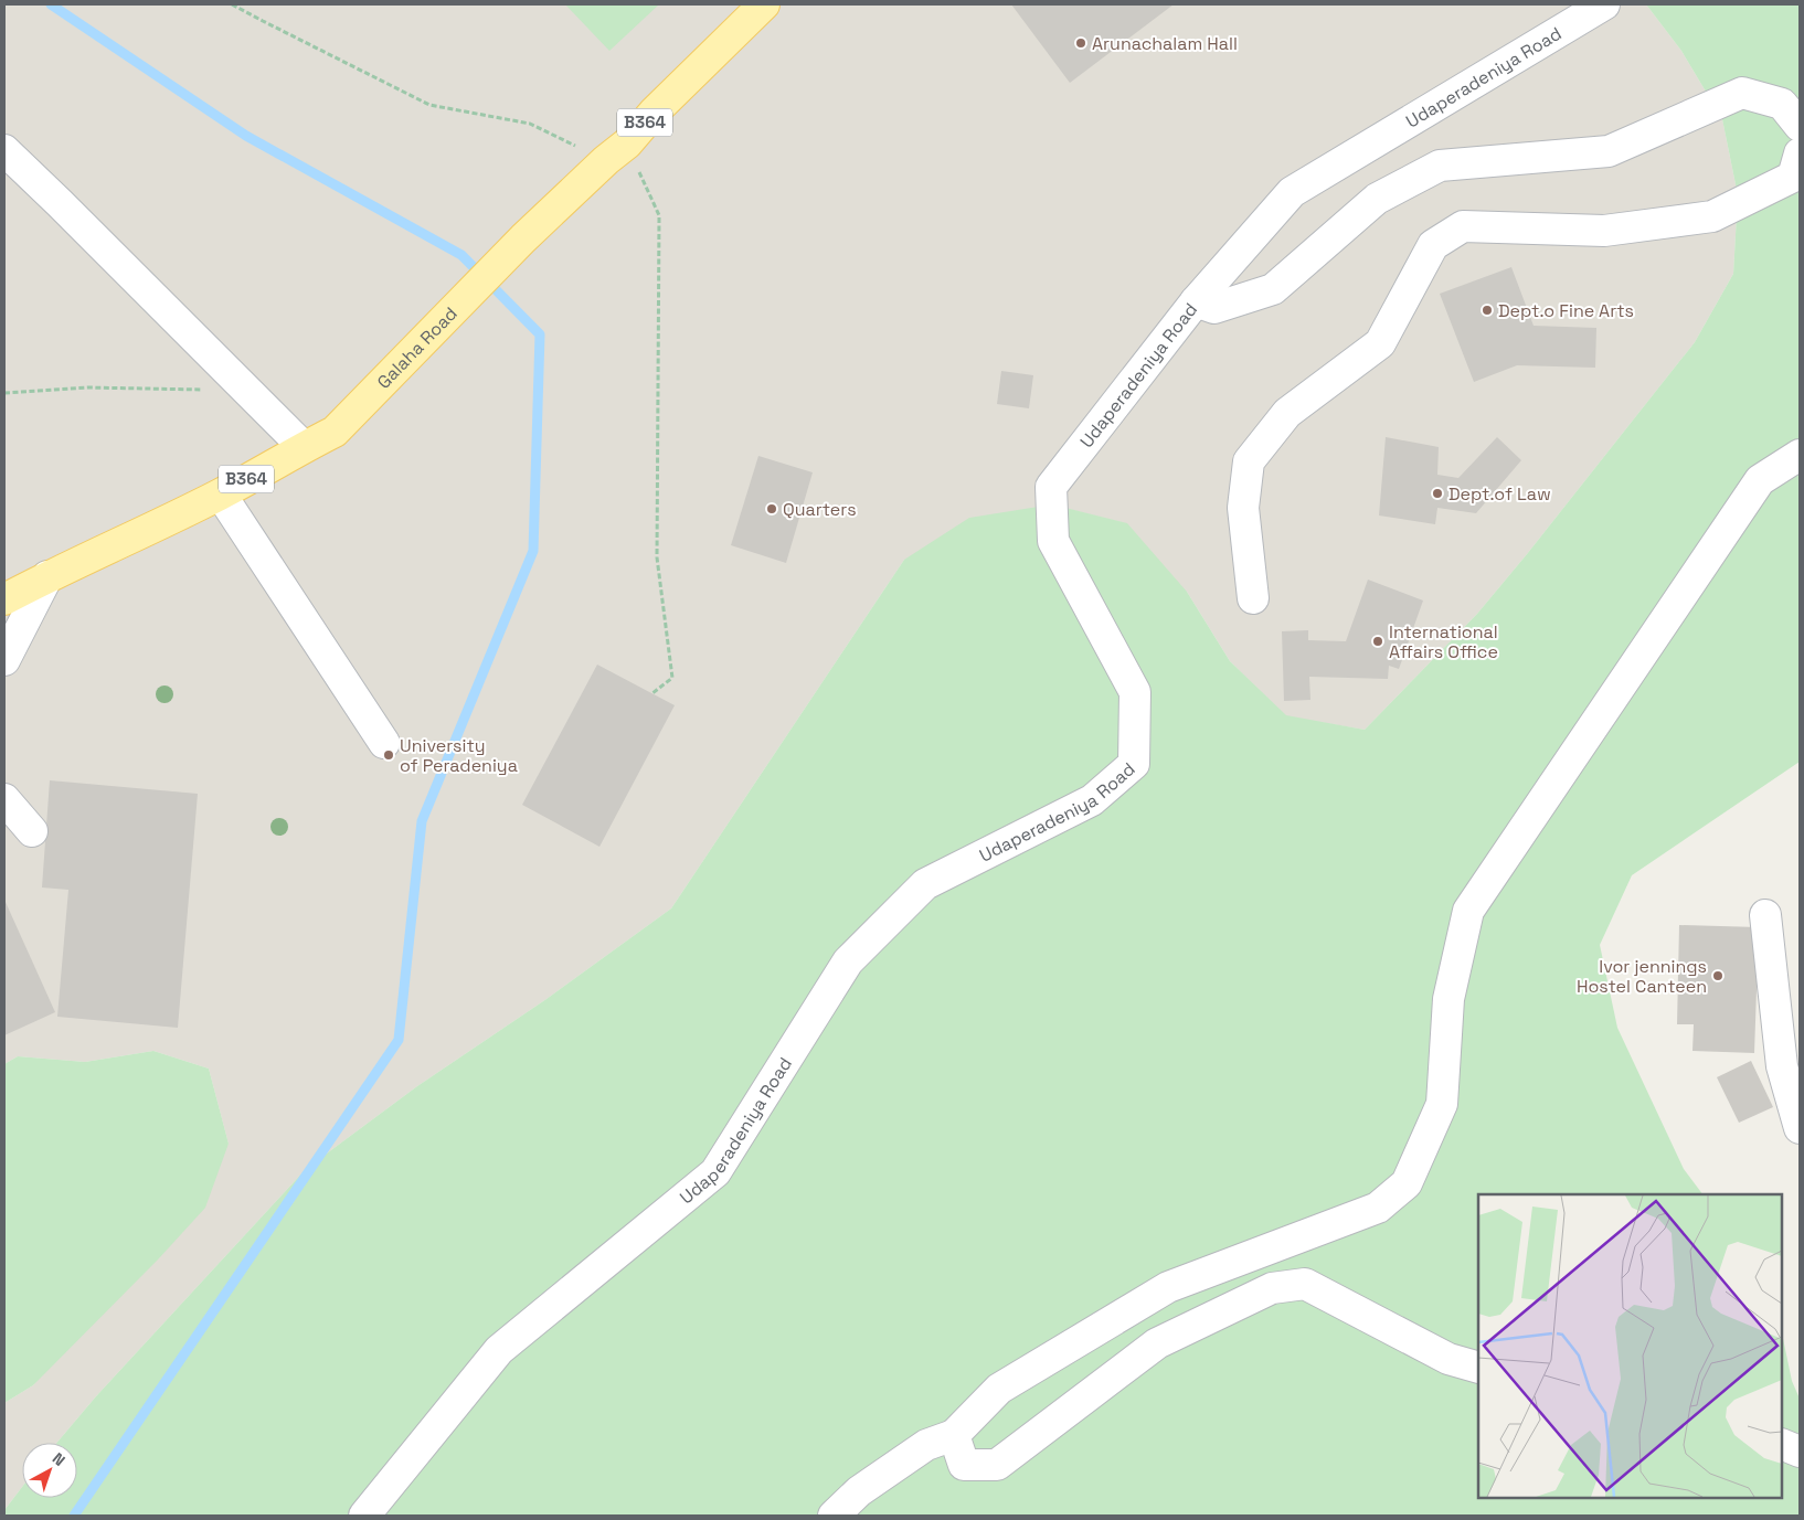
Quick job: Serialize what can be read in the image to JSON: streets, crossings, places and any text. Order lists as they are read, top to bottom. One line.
{"streets":{"main road":["B364","Galaha Road"],"street":["Udaperadeniya Road"]},"places":["Arunachalam Hall","Dept.o Fine Arts","Dept.of Law","Quarters","International Affairs Office","University of Peradeniya","Ivor jennings Hostel Canteen"],"north":"top right"}
